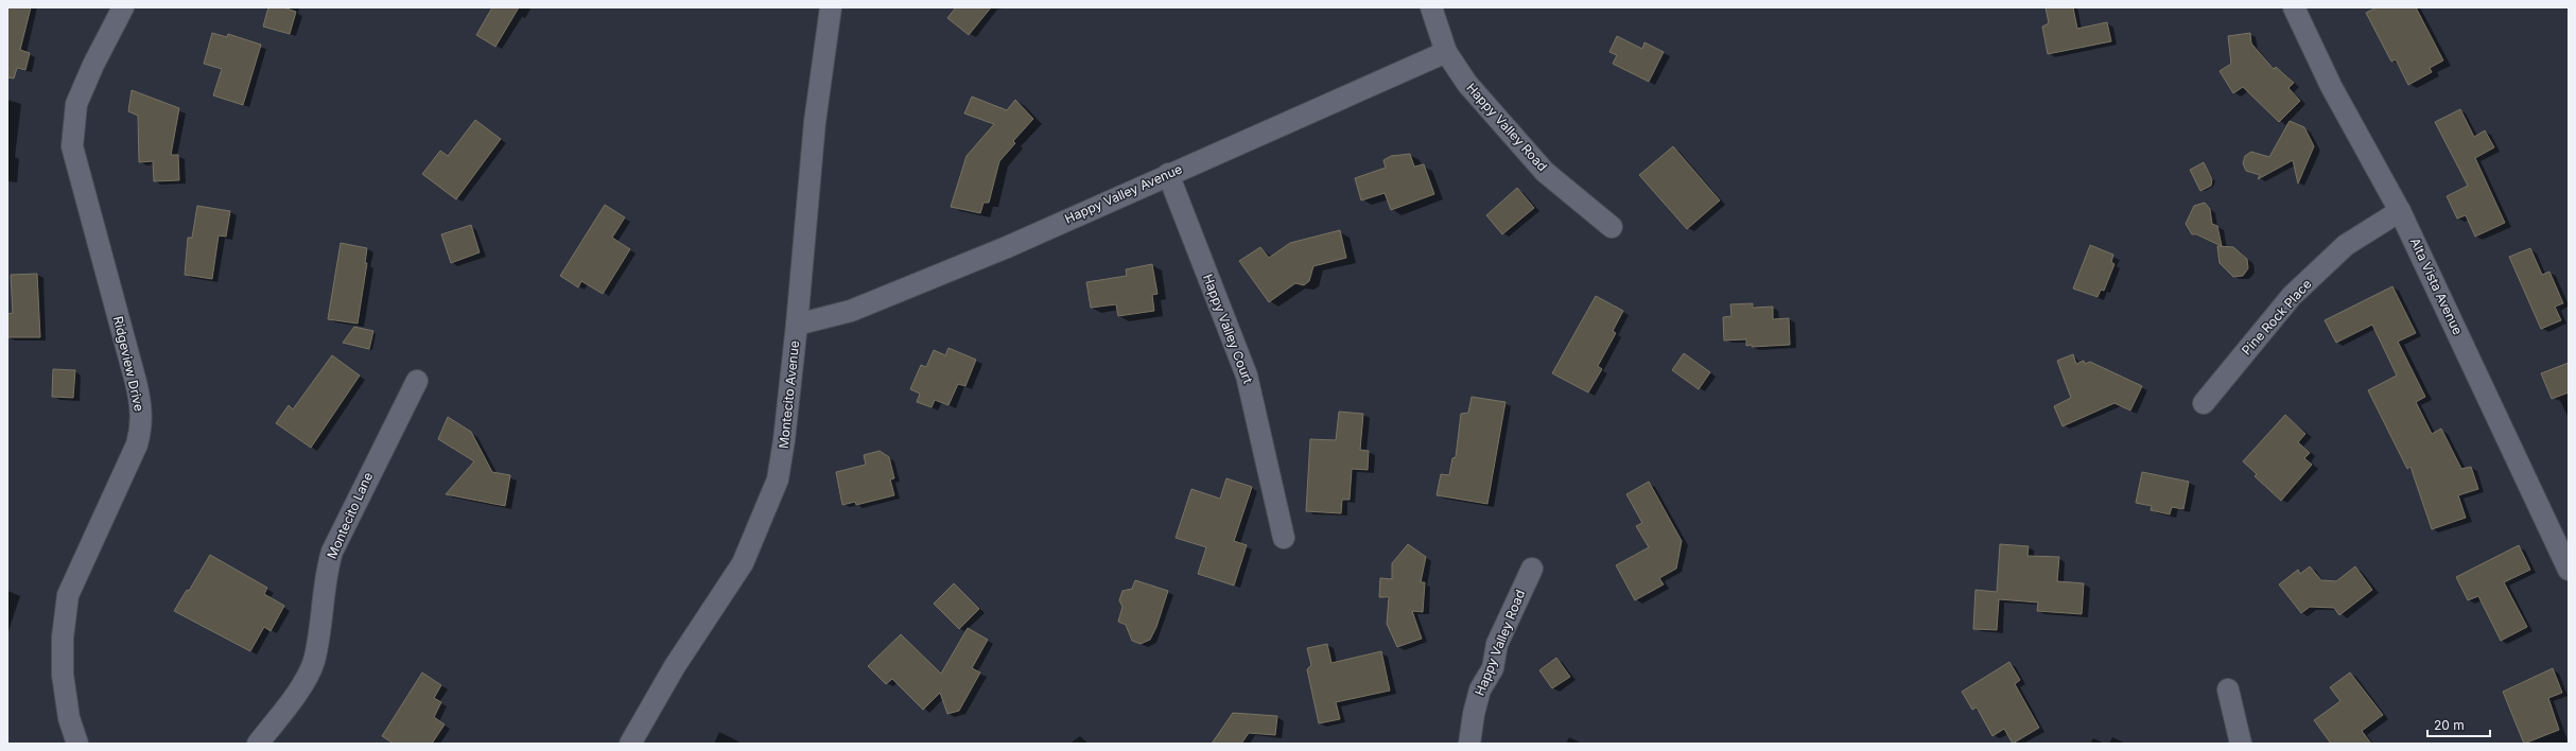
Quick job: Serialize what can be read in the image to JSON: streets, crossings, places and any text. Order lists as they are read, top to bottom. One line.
{"streets":{"street":["Happy Valley Road","Happy Valley Avenue","Alta Vista Avenue","Pine Rock Place","Happy Valley Court","Ridgeview Drive","Montecito Avenue","Montecito Lane"]},"crossings":[["Happy Valley Road","Happy Valley Avenue"],["Happy Valley Avenue","Happy Valley Court"],["Happy Valley Avenue","Montecito Avenue"],["Alta Vista Avenue","Pine Rock Place"]],"scale_bar":"20 m"}
